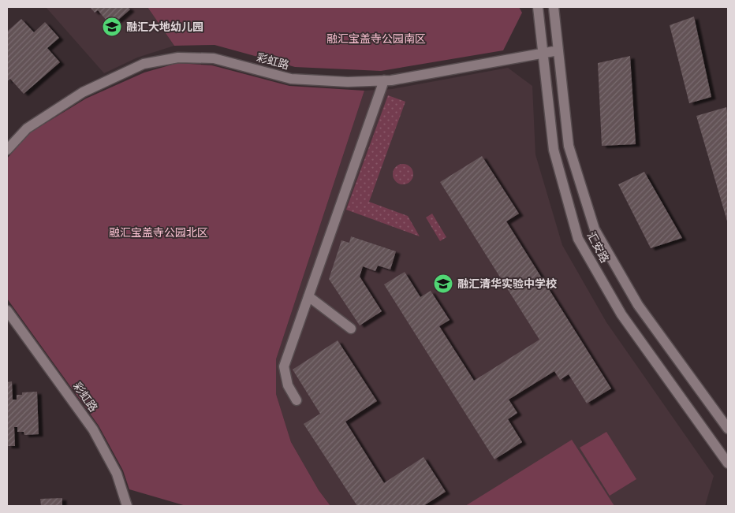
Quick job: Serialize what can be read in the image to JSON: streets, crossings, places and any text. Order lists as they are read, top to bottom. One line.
{"streets":{"street":["彩虹路","汇安路"]},"crossings":[["彩虹路","汇安路"]],"parks":["融汇宝盖寺公园南区","融汇宝盖寺公园北区"],"places":{"school or university":["融汇大地幼儿园","融汇清华实验中学校"]}}
